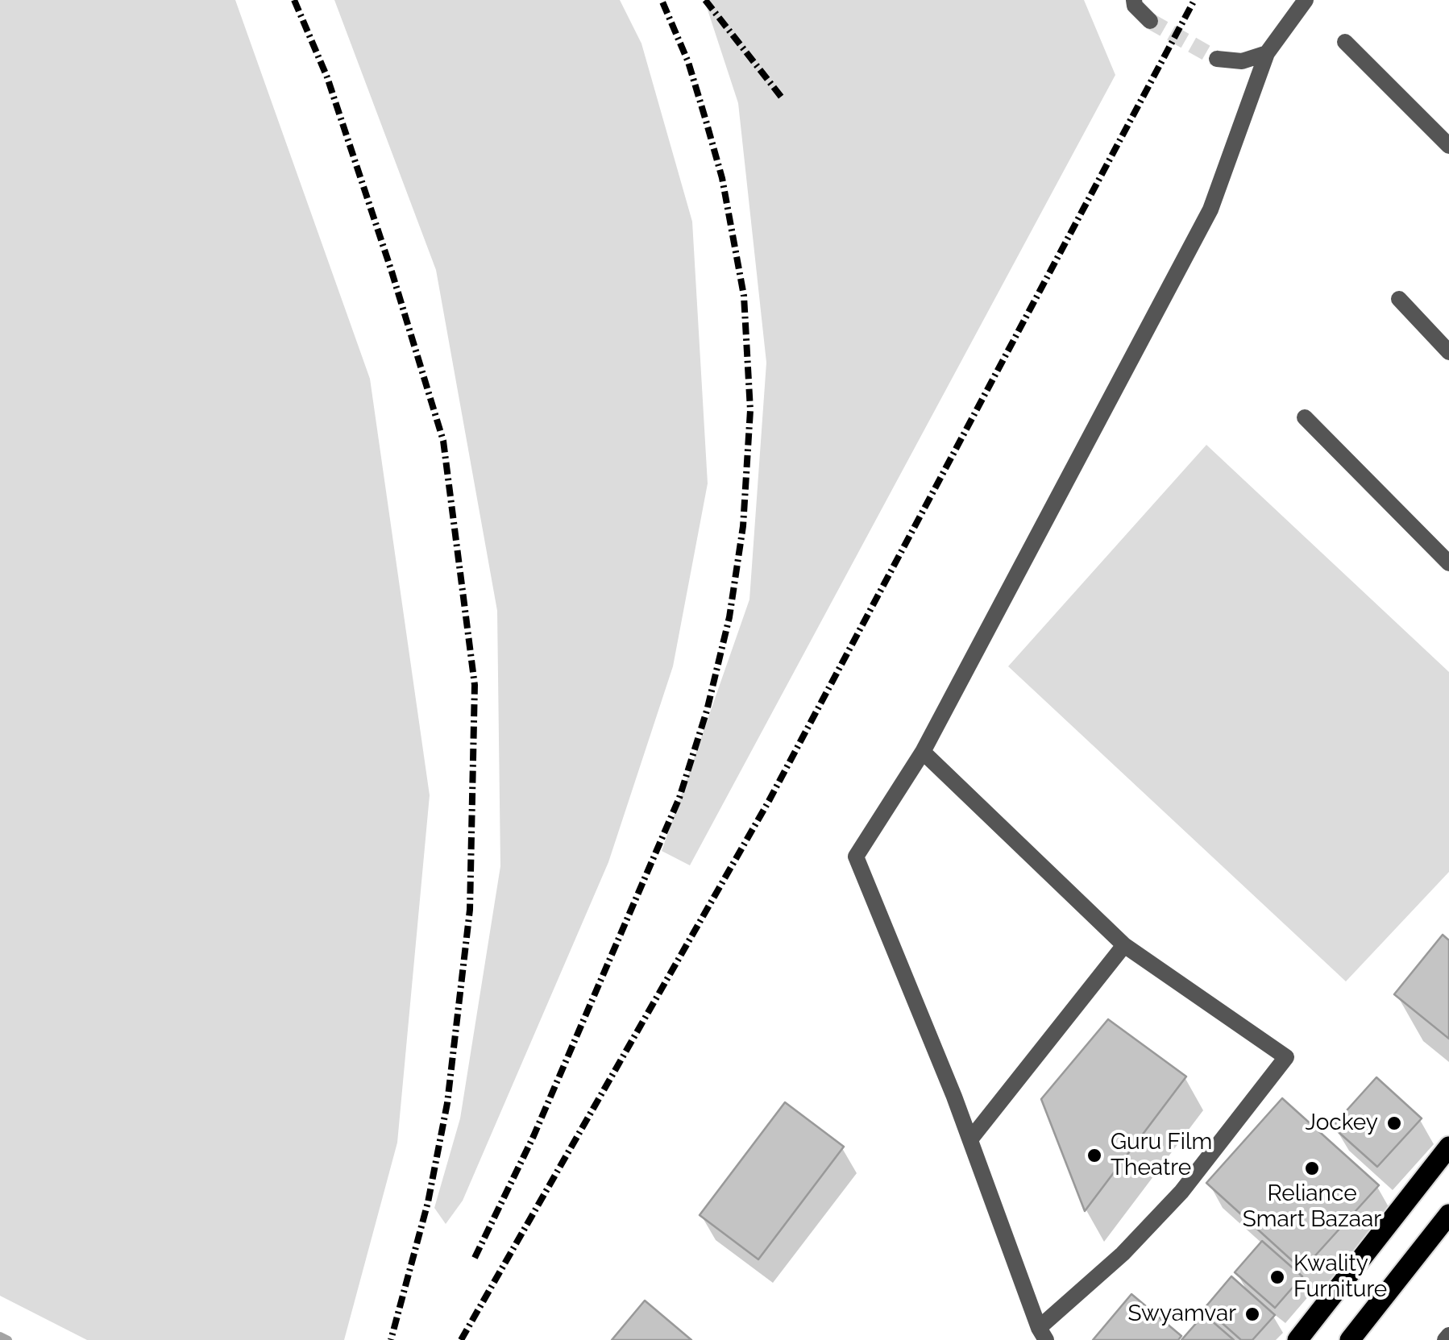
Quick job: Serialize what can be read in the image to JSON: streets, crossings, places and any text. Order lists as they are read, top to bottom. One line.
{"places":["Jockey","Guru Film Theatre","Reliance Smart Bazaar","Kwality Furniture","Swyamvar"]}
